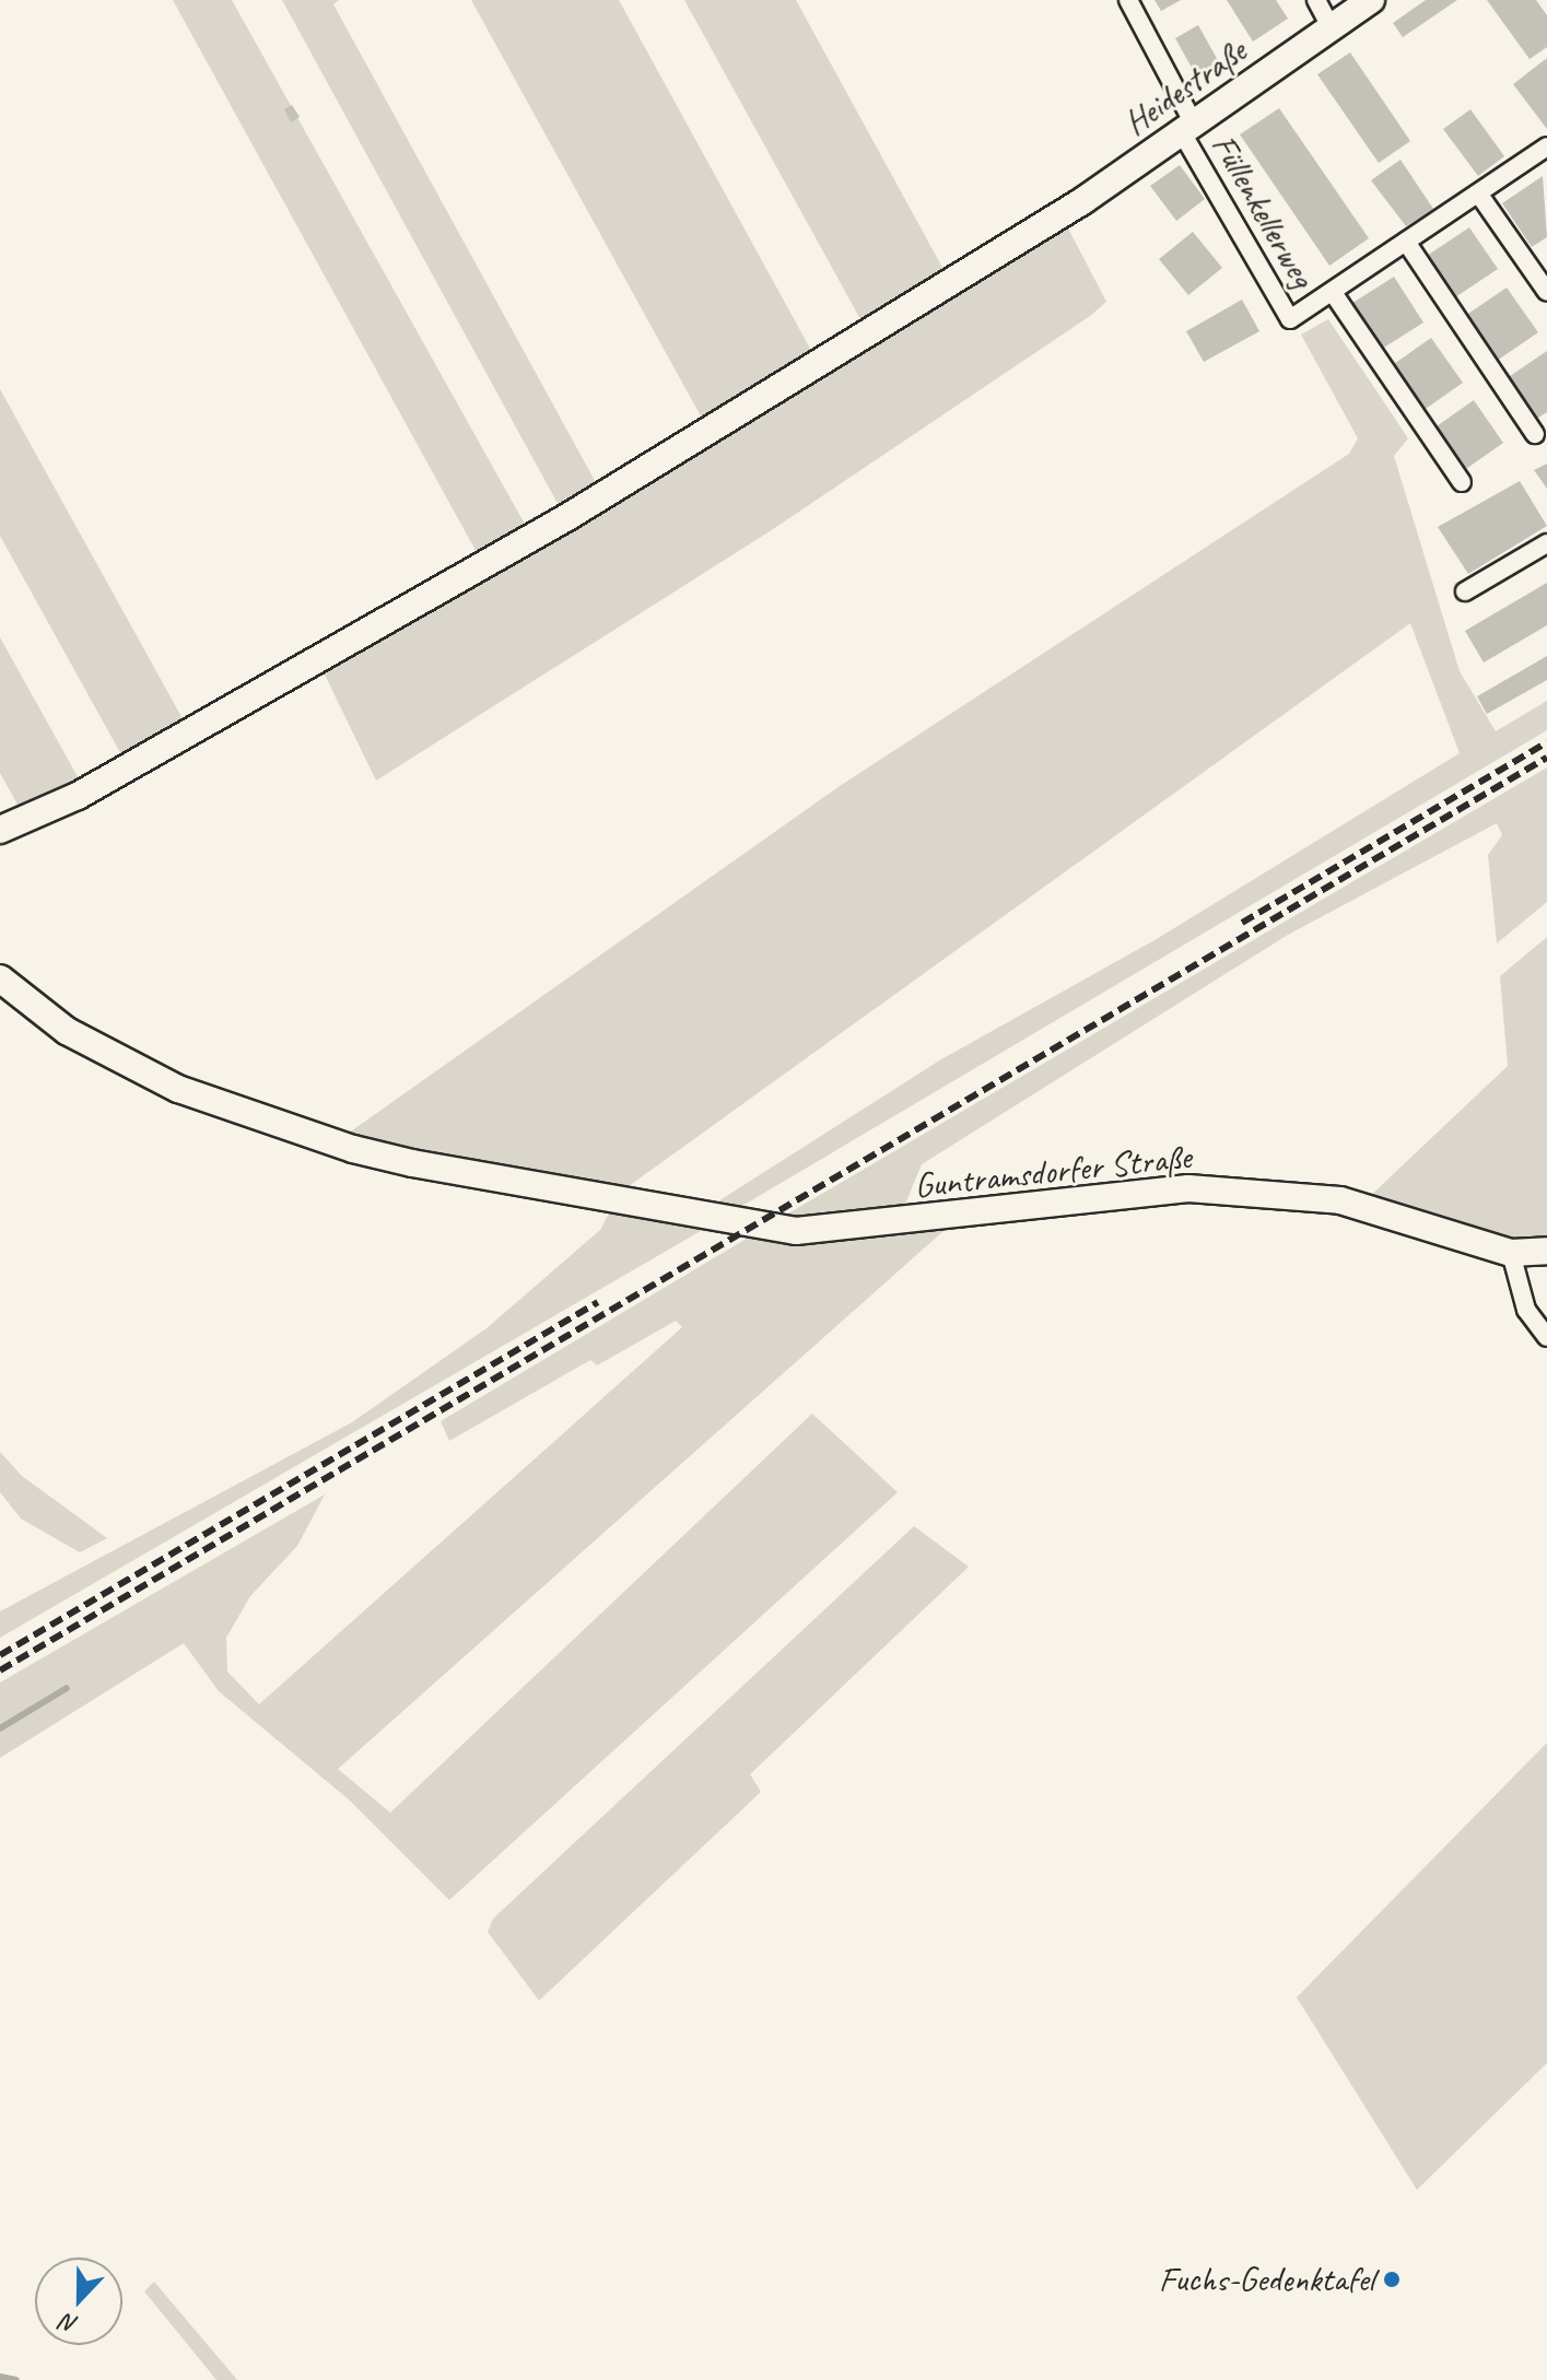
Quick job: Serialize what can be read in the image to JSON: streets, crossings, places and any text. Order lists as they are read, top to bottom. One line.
{"streets":{"street":["Heidestraße","Füllenkellerweg","Guntramsdorfer Straße"]},"crossings":[["Heidestraße","Füllenkellerweg"]],"places":["Fuchs-Gedenktafel"],"north":"bottom"}
